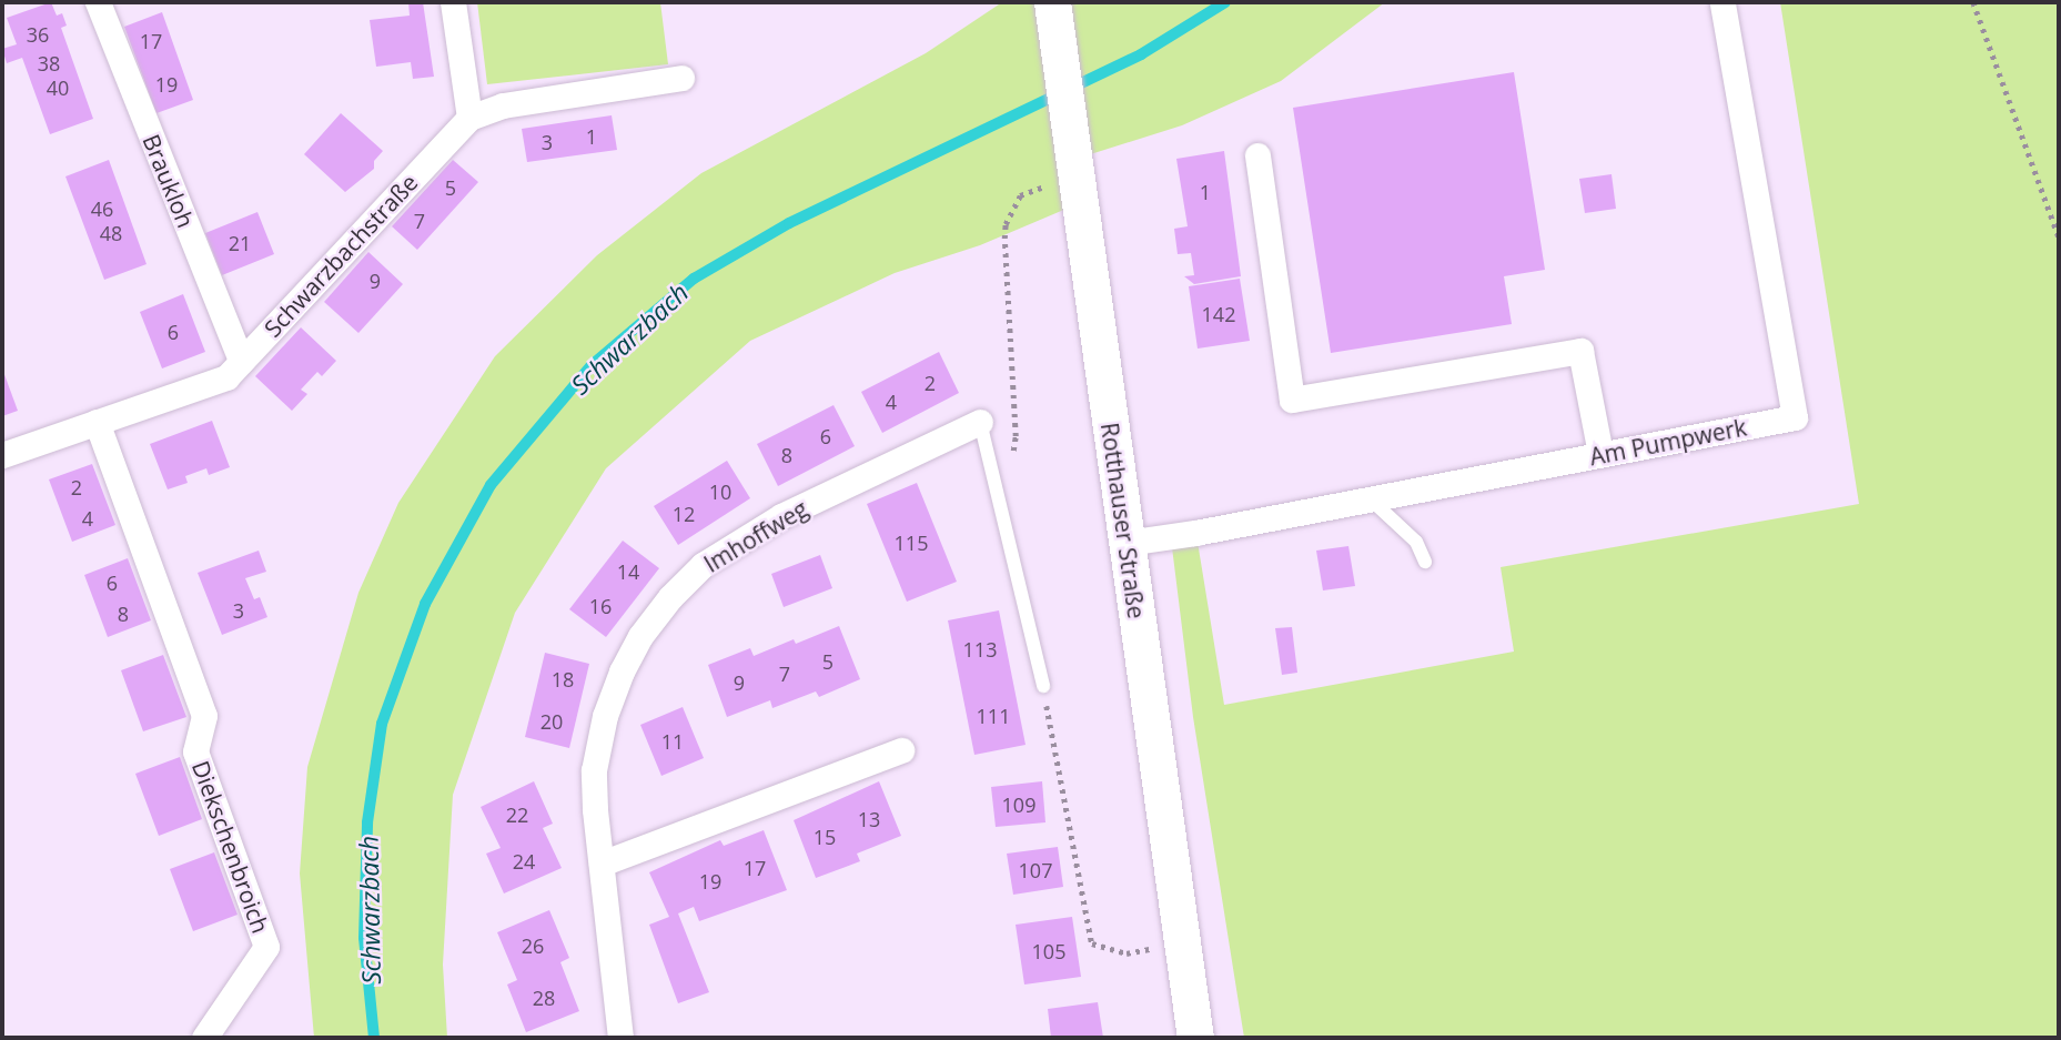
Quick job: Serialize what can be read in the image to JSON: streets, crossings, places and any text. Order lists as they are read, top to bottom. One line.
{"streets":{"main road":["Rotthauser Straße"],"street":["Braukloh","Schwarzbachstraße","Am Pumpwerk","Imhoffweg","Diekschenbroich"]},"crossings":[["Braukloh","Schwarzbachstraße"],["Schwarzbachstraße","Diekschenbroich"],["Am Pumpwerk","Rotthauser Straße"]],"water":["Schwarzbach"],"house_numbers":["36","17","38","19","40","1","3","5","1","46","7","48","21","9","142","6","2","4","6","8","2","10","12","4","115","14","6","16","3","8","113","5","7","18","9","111","20","11","109","22","13","15","24","17","107","19","26","105","28"]}
